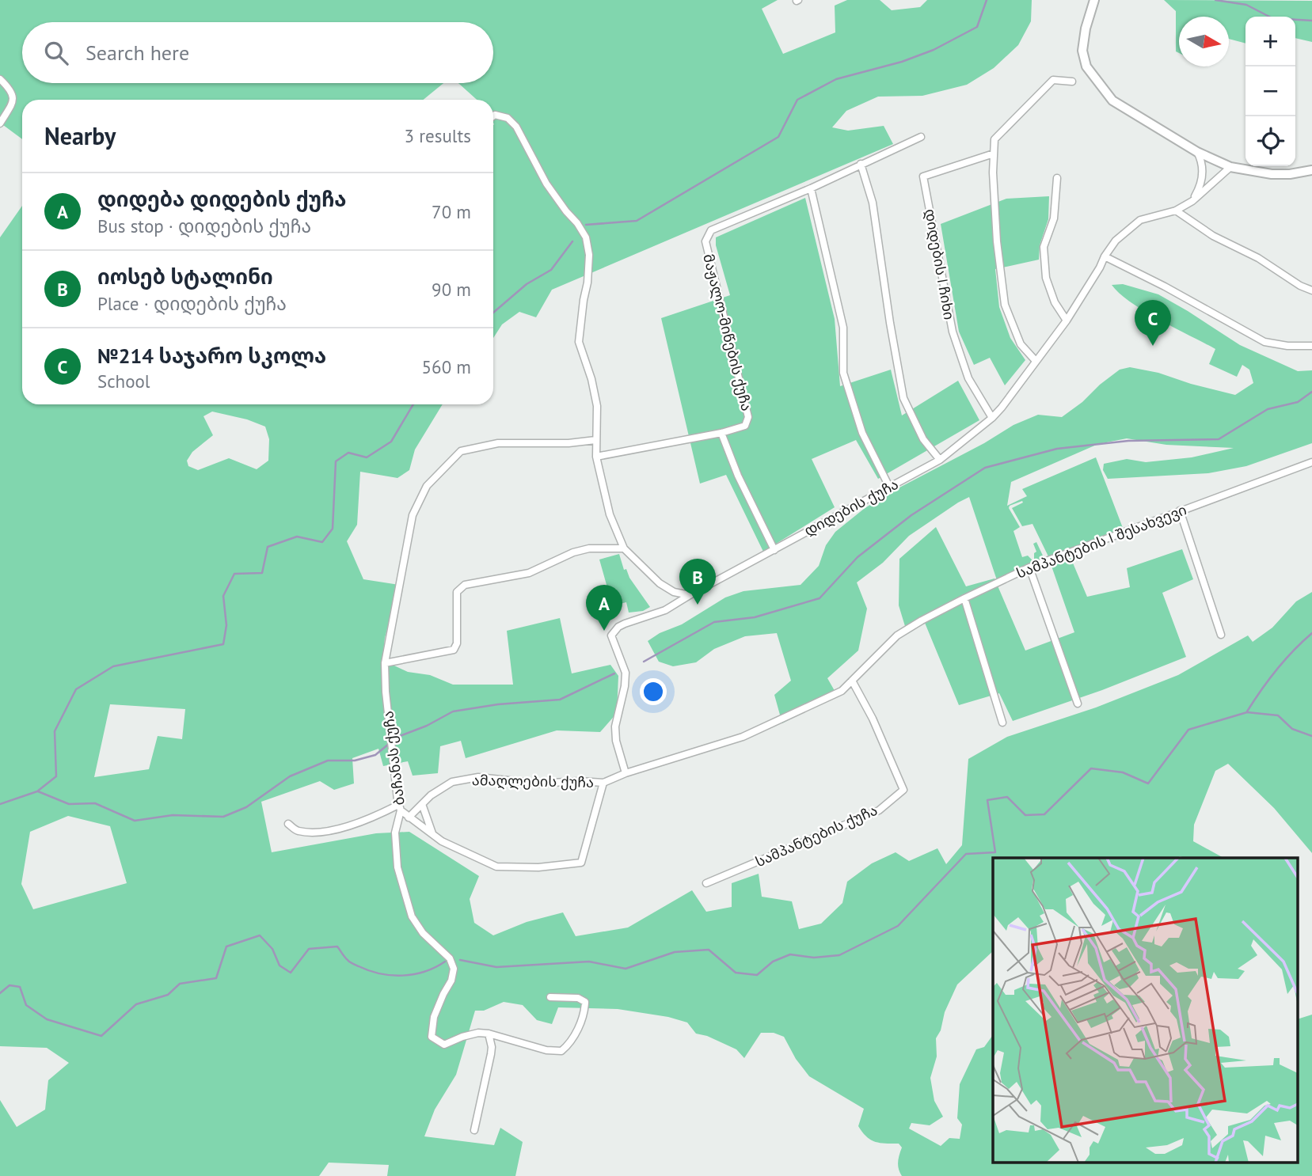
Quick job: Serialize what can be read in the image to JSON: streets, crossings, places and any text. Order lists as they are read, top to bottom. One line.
{"streets":{"street":["დიდების I ჩიხი","მაჟალო-მიწების ქუჩა","დიდების ქუჩა","სამპანტების I შესახვევი","ბაჩანას ქუჩა","ამაღლების ქუჩა","სამპანტების ქუჩა"]},"crossings":[["დიდების I ჩიხი","დიდების ქუჩა"],["სამპანტების I შესახვევი","სამპანტების ქუჩა"]],"north":"right","page":{"map_buttons":["+","−"],"search":"Search here","heading":["Nearby","3 results"],"list":[{"mark":"A","name":"დიდება დიდების ქუჩა","note":"Bus stop · დიდების ქუჩა","value":"70 m"},{"mark":"B","name":"იოსებ სტალინი","note":"Place · დიდების ქუჩა","value":"90 m"},{"mark":"C","name":"№214 საჯარო სკოლა","note":"School","value":"560 m"}],"pins":["C","B","A"]}}
